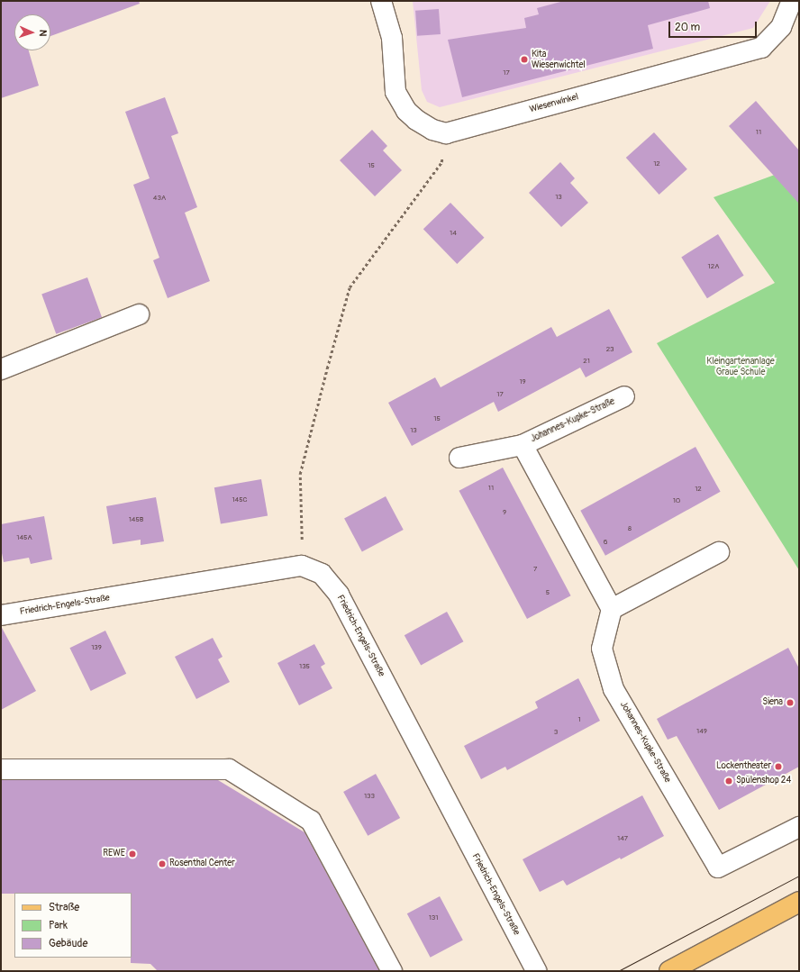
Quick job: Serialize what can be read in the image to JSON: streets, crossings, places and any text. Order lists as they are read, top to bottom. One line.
{"streets":{"street":["Wiesenwinkel","Johannes-Kupke-Straße","Friedrich-Engels-Straße"]},"parks":["Kleingartenanlage Graue Schule"],"places":["Kita Wiesenwichtel","Siena","Lockentheater","Spülenshop 24","REWE","Rosenthal Center"],"house_numbers":["17","11","12","15","13","43A","14","12A","23","21","19","17","15","13","11","12","145C","10","9","145B","8","145A","6","7","5","139","135","1","149","3","133","147","131"],"legend":["Straße","Park","Gebäude"],"scale_bar":"20 m","north":"right"}
